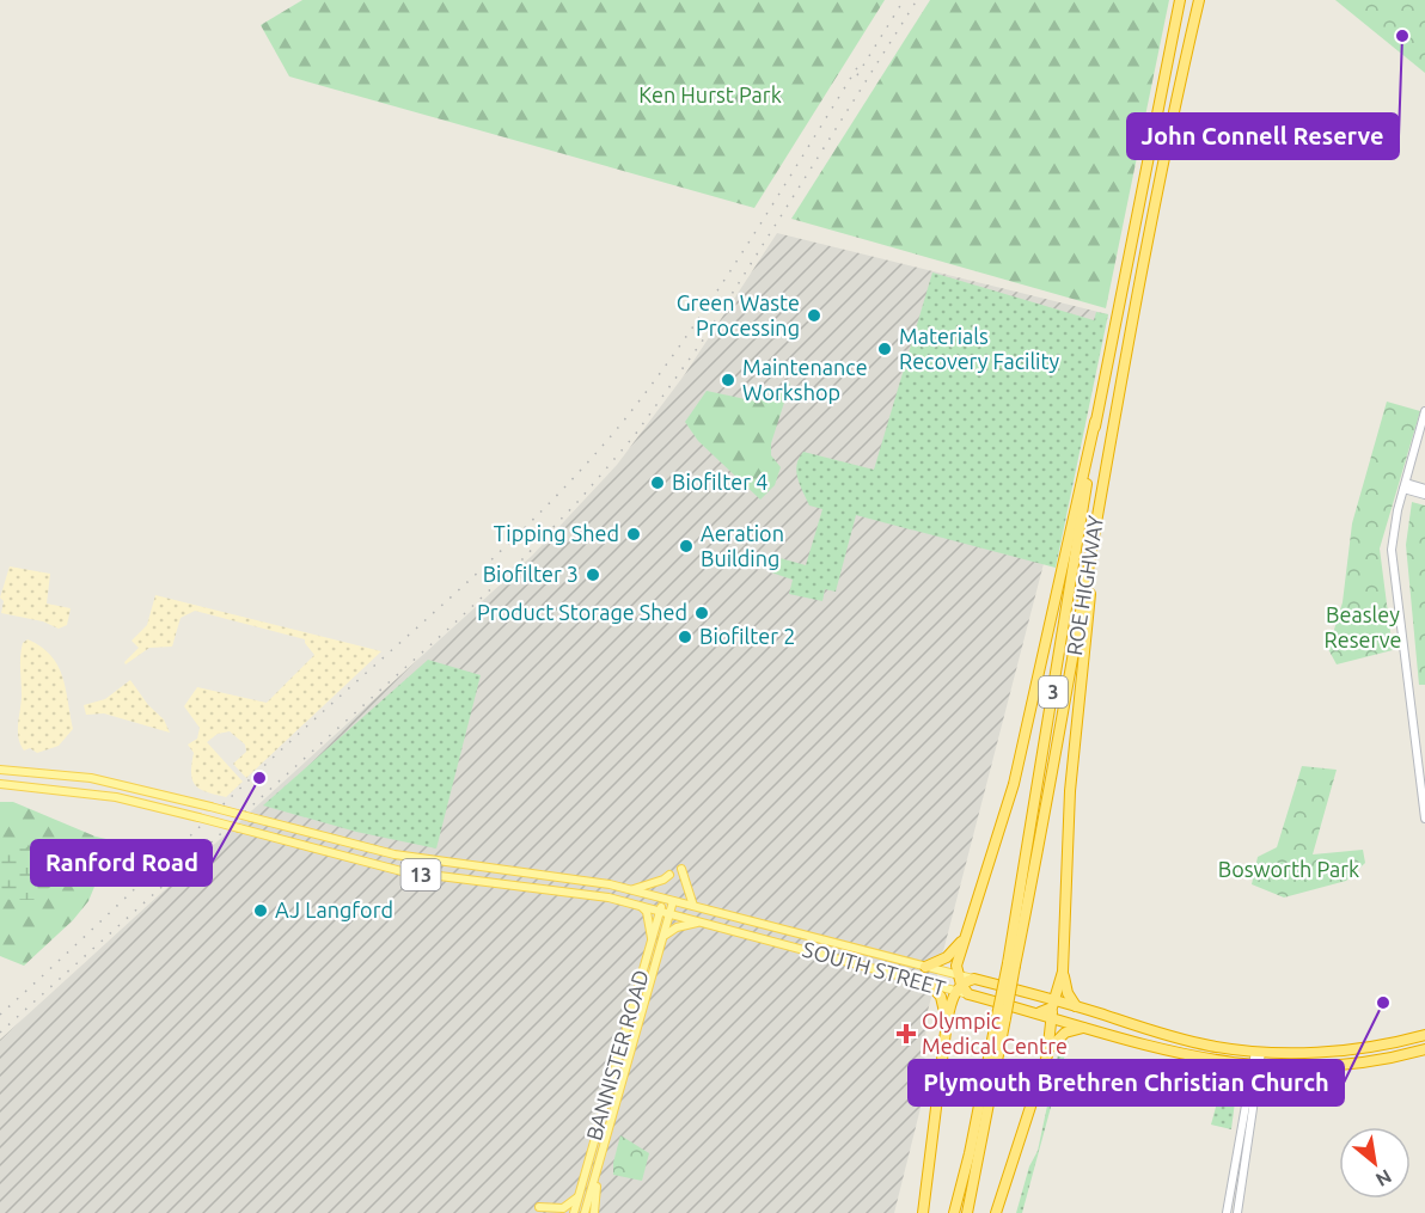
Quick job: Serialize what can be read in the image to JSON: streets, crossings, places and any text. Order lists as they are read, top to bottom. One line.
{"streets":{"highway":["ROE HIGHWAY","3","SOUTH STREET"],"main road":["13","BANNISTER ROAD"]},"crossings":[["13","SOUTH STREET"],["13","BANNISTER ROAD"],["SOUTH STREET","BANNISTER ROAD"]],"parks":["Ken Hurst Park","Beasley Reserve","Bosworth Park"],"places":{"other":["John Connell Reserve","Green Waste Processing","Materials Recovery Facility","Maintenance Workshop","Biofilter 4","Tipping Shed","Aeration Building","Biofilter 3","Product Storage Shed","Biofilter 2","Ranford Road","AJ Langford","Plymouth Brethren Christian Church"],"health":["Olympic Medical Centre"]},"north":"bottom right"}
